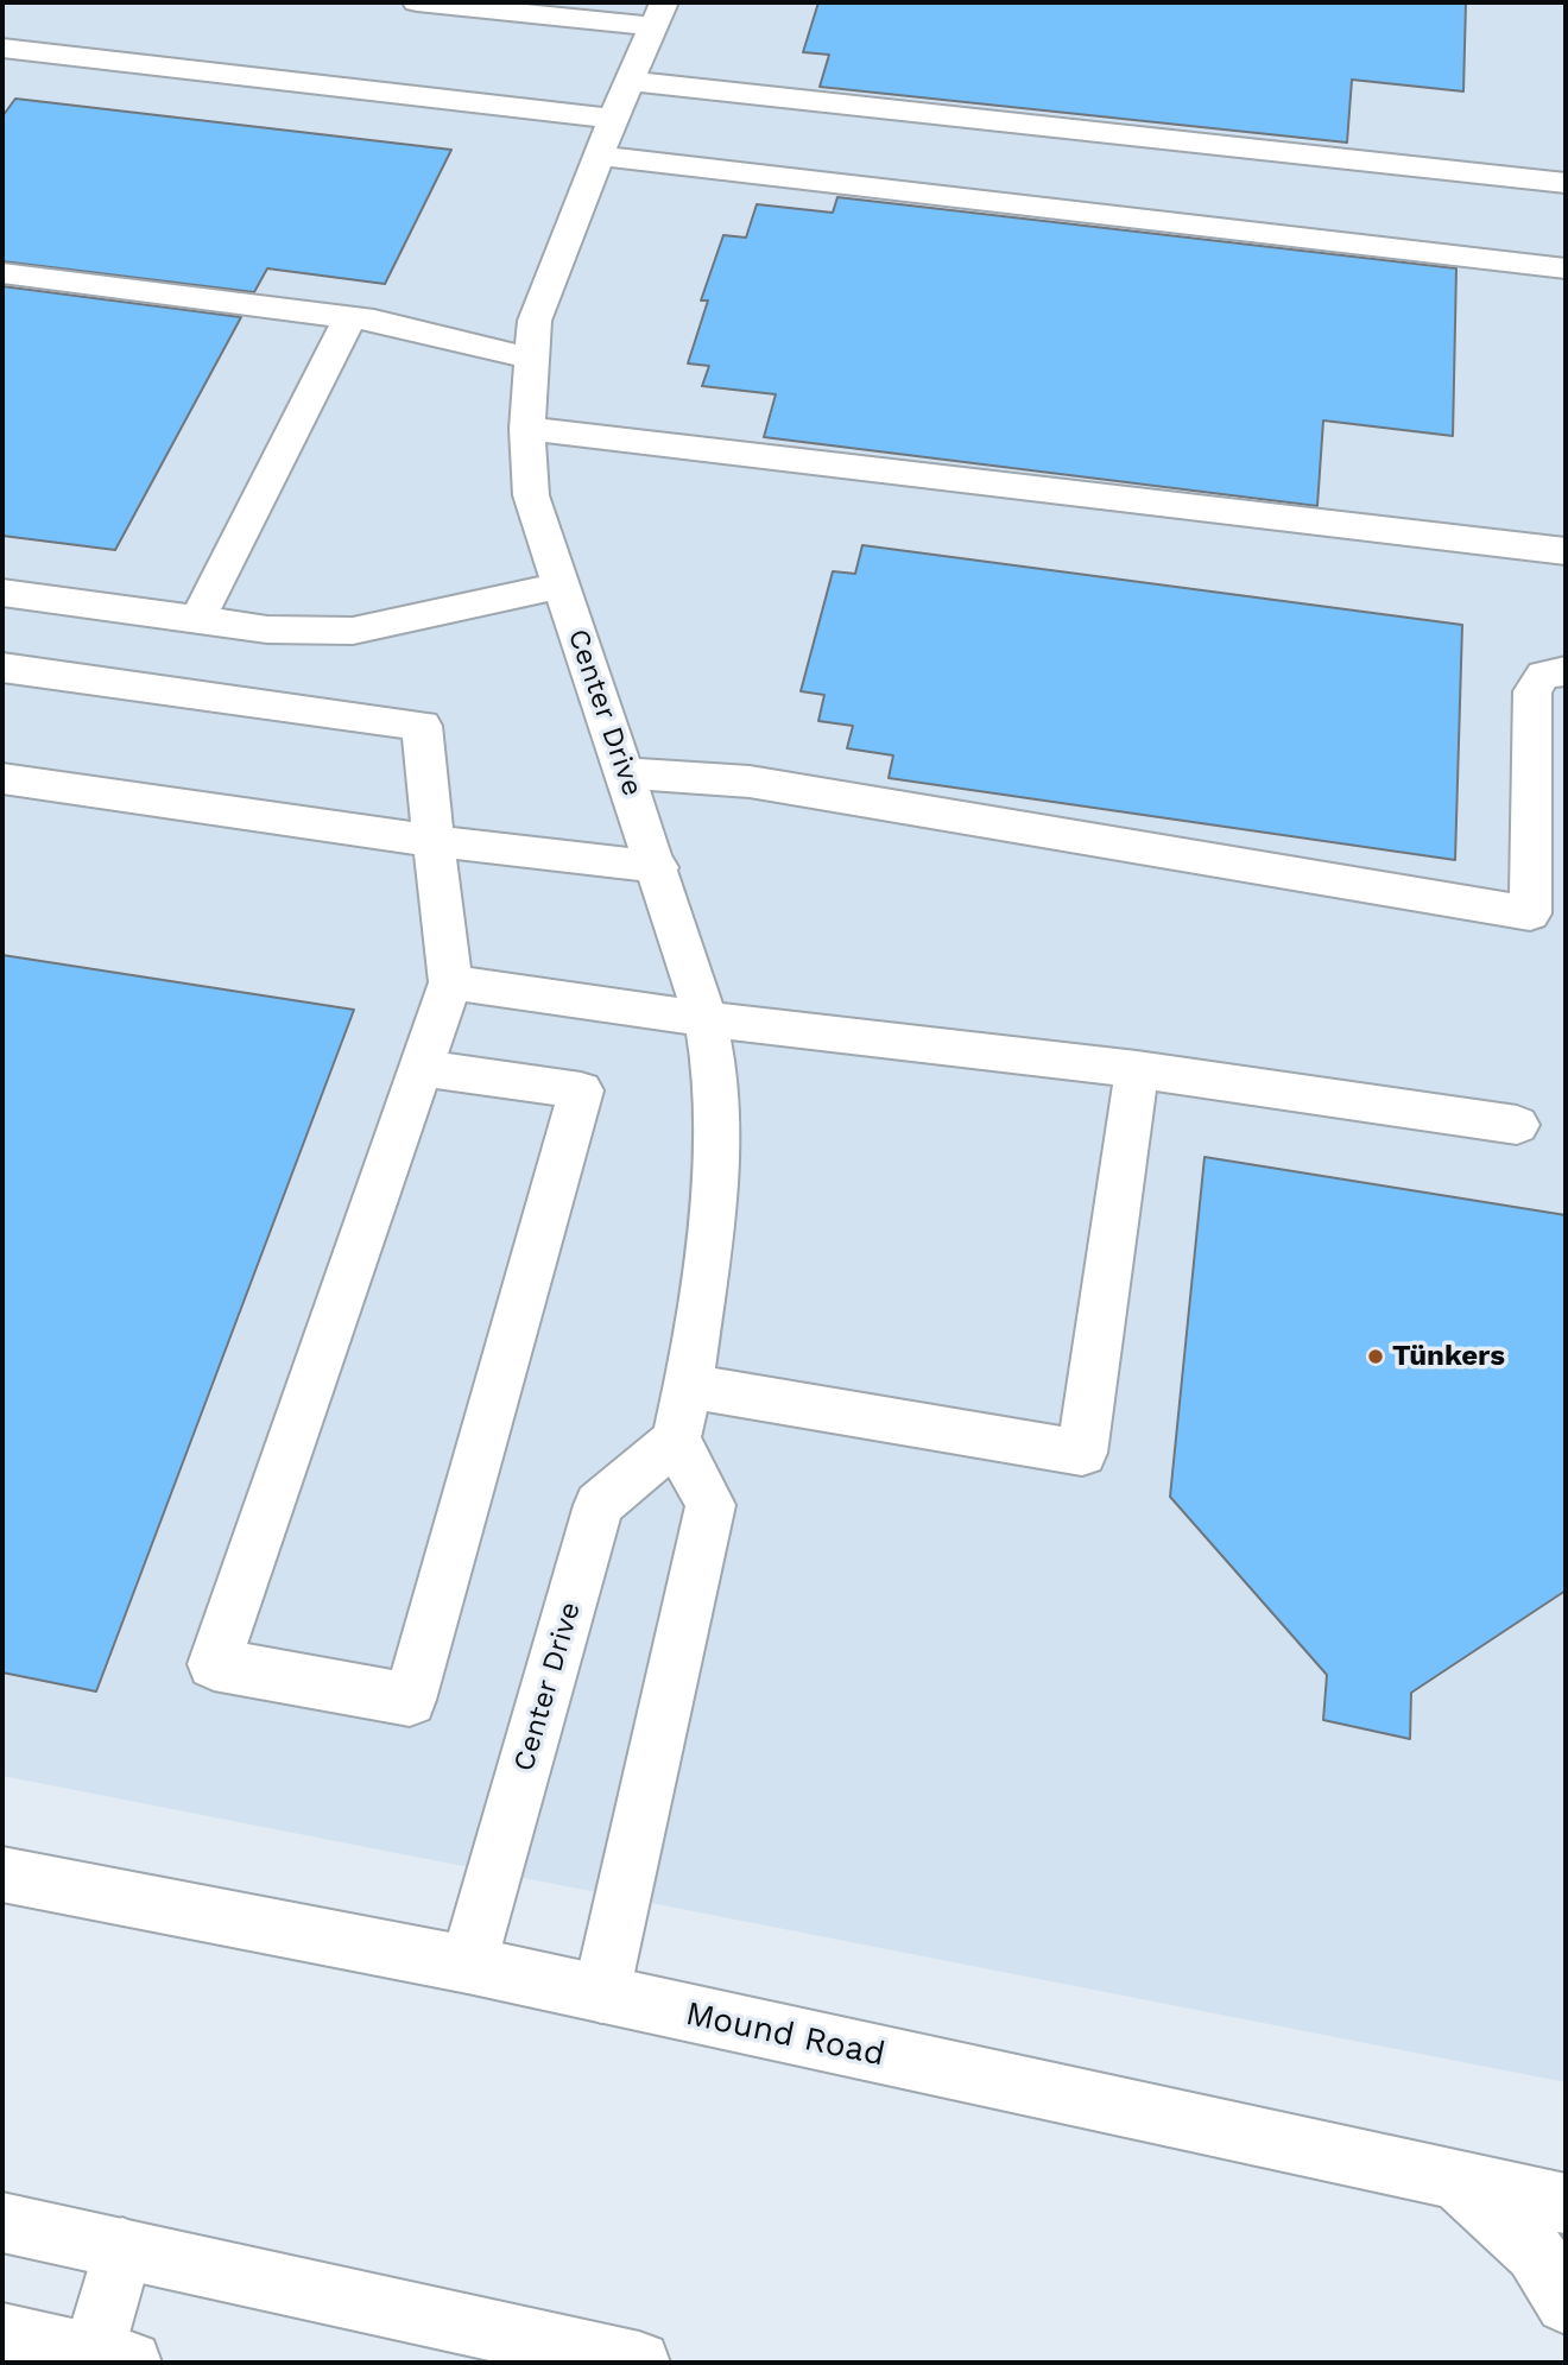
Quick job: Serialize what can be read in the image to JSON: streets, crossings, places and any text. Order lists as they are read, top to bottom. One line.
{"streets":{"street":["Center Drive","Mound Road"]},"crossings":[["Center Drive","Mound Road"]],"places":["Tünkers"]}
